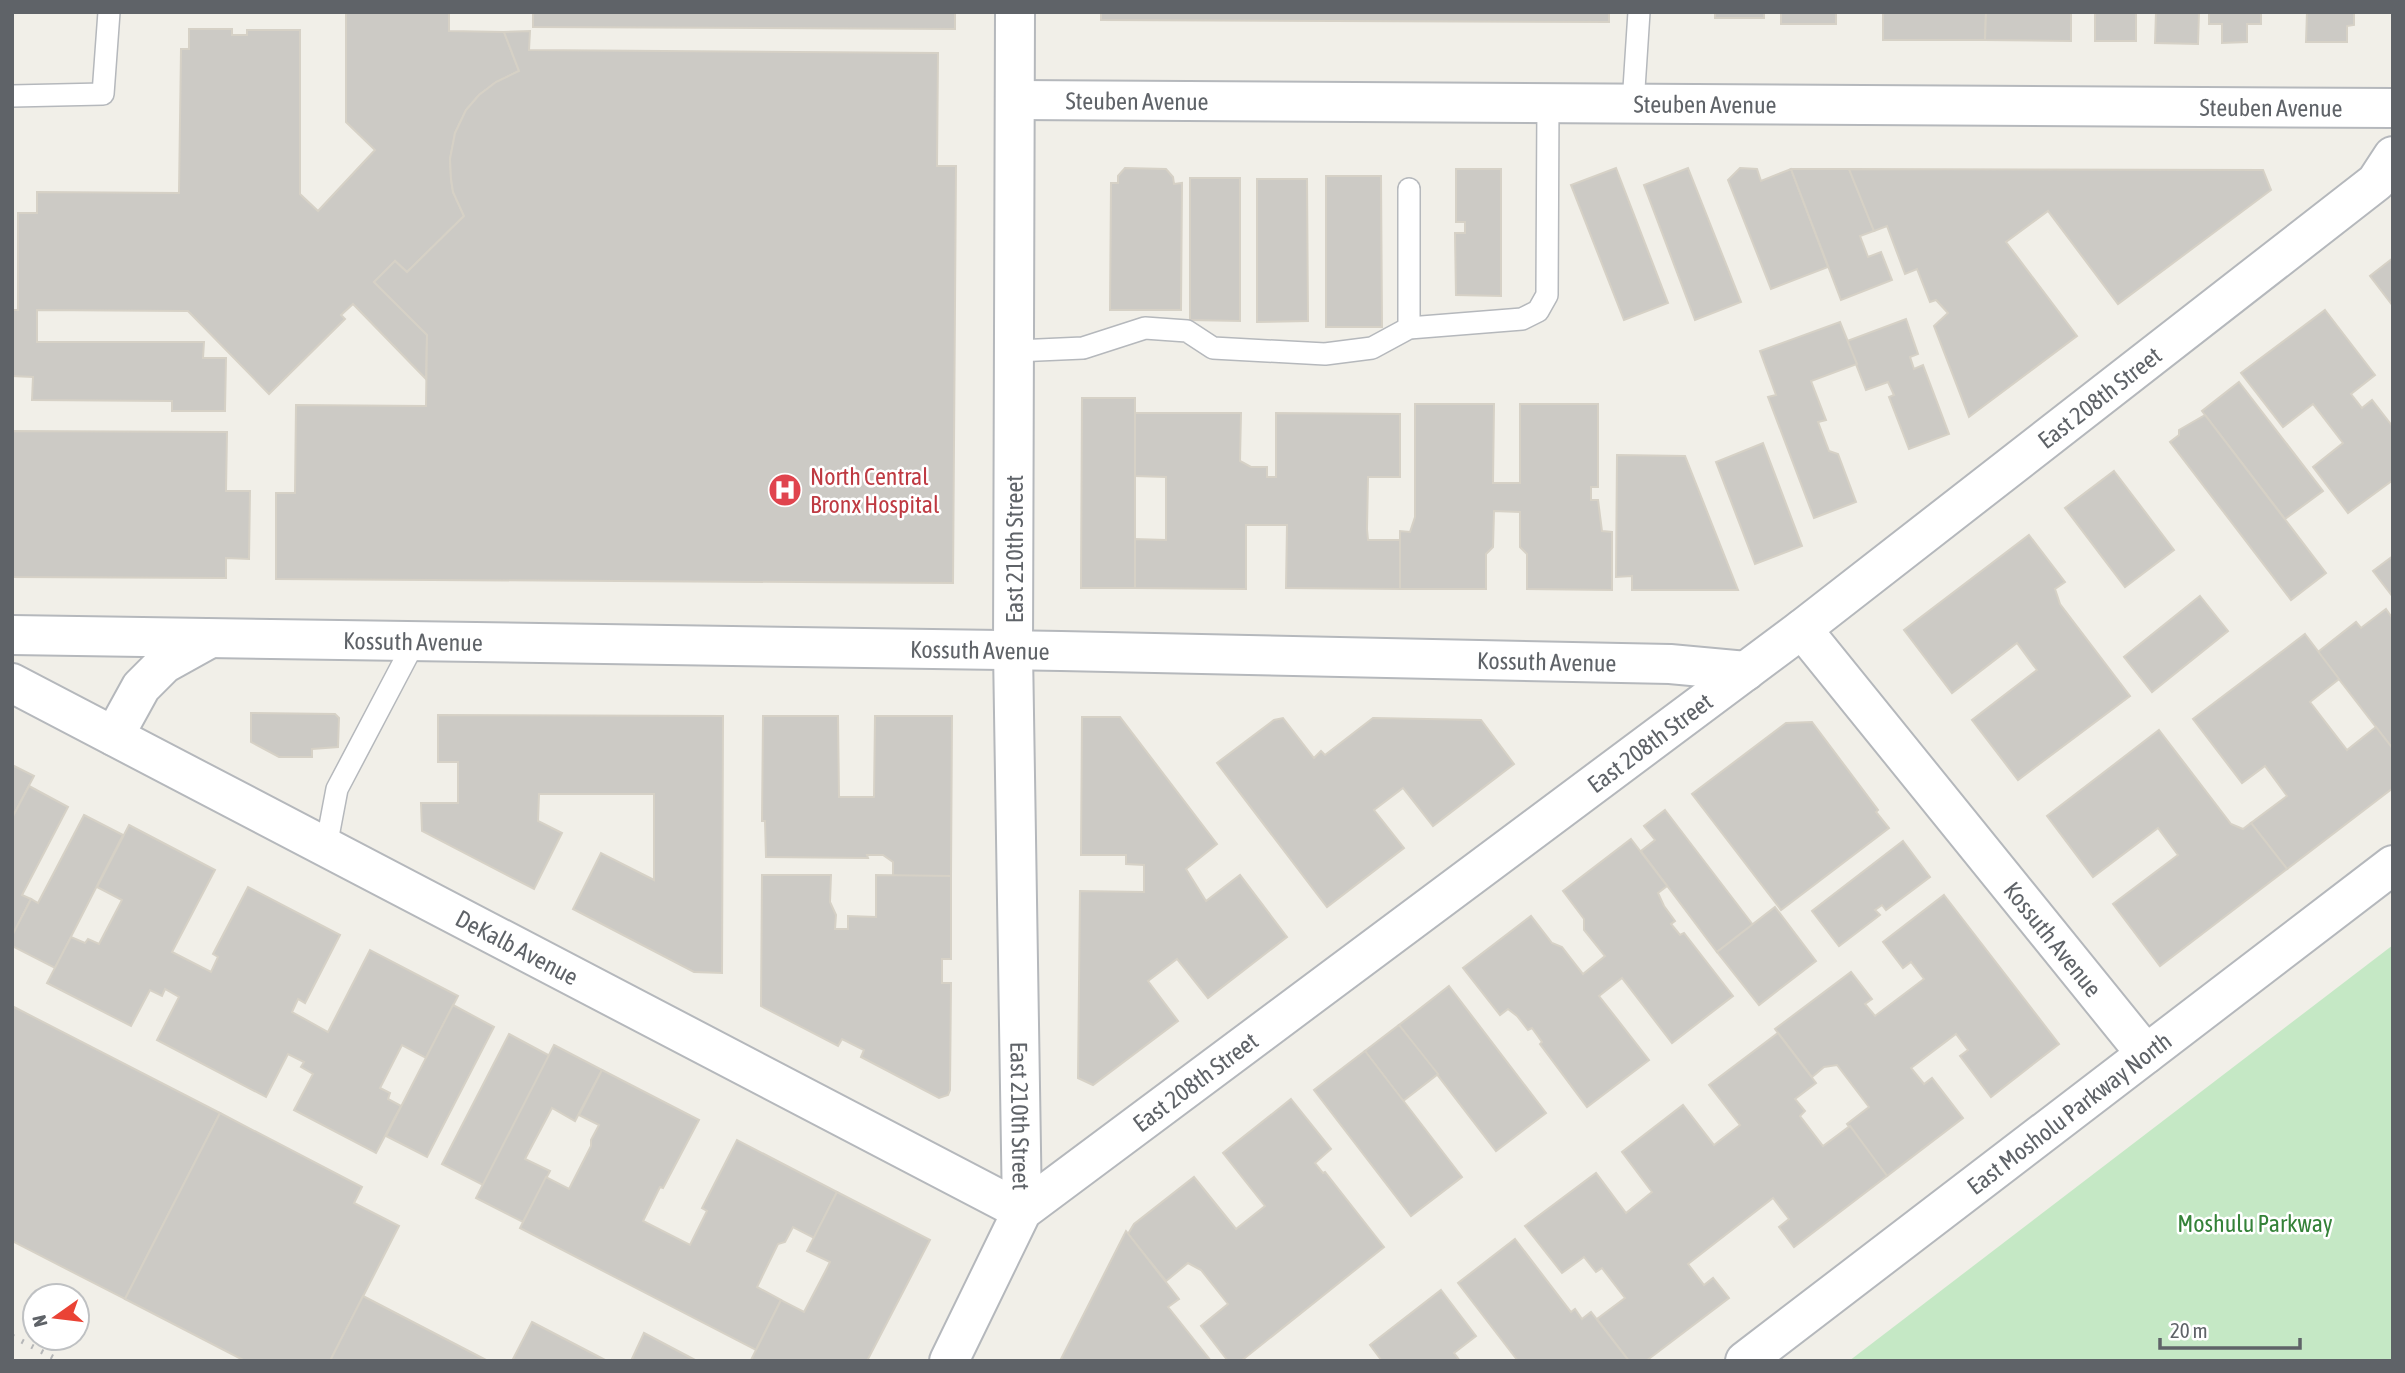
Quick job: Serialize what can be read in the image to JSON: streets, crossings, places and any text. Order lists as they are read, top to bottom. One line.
{"streets":{"street":["Steuben Avenue","East 208th Street","East 210th Street","Kossuth Avenue","DeKalb Avenue","East Mosholu Parkway North"]},"crossings":[["Steuben Avenue","East 210th Street"],["East 208th Street","East 210th Street"],["East 208th Street","Kossuth Avenue"],["East 208th Street","DeKalb Avenue"],["East 210th Street","Kossuth Avenue"],["East 210th Street","DeKalb Avenue"],["Kossuth Avenue","DeKalb Avenue"],["Kossuth Avenue","East Mosholu Parkway North"]],"parks":["Moshulu Parkway"],"places":{"hospital":["North Central Bronx Hospital"]},"scale_bar":"20 m","north":"left"}
